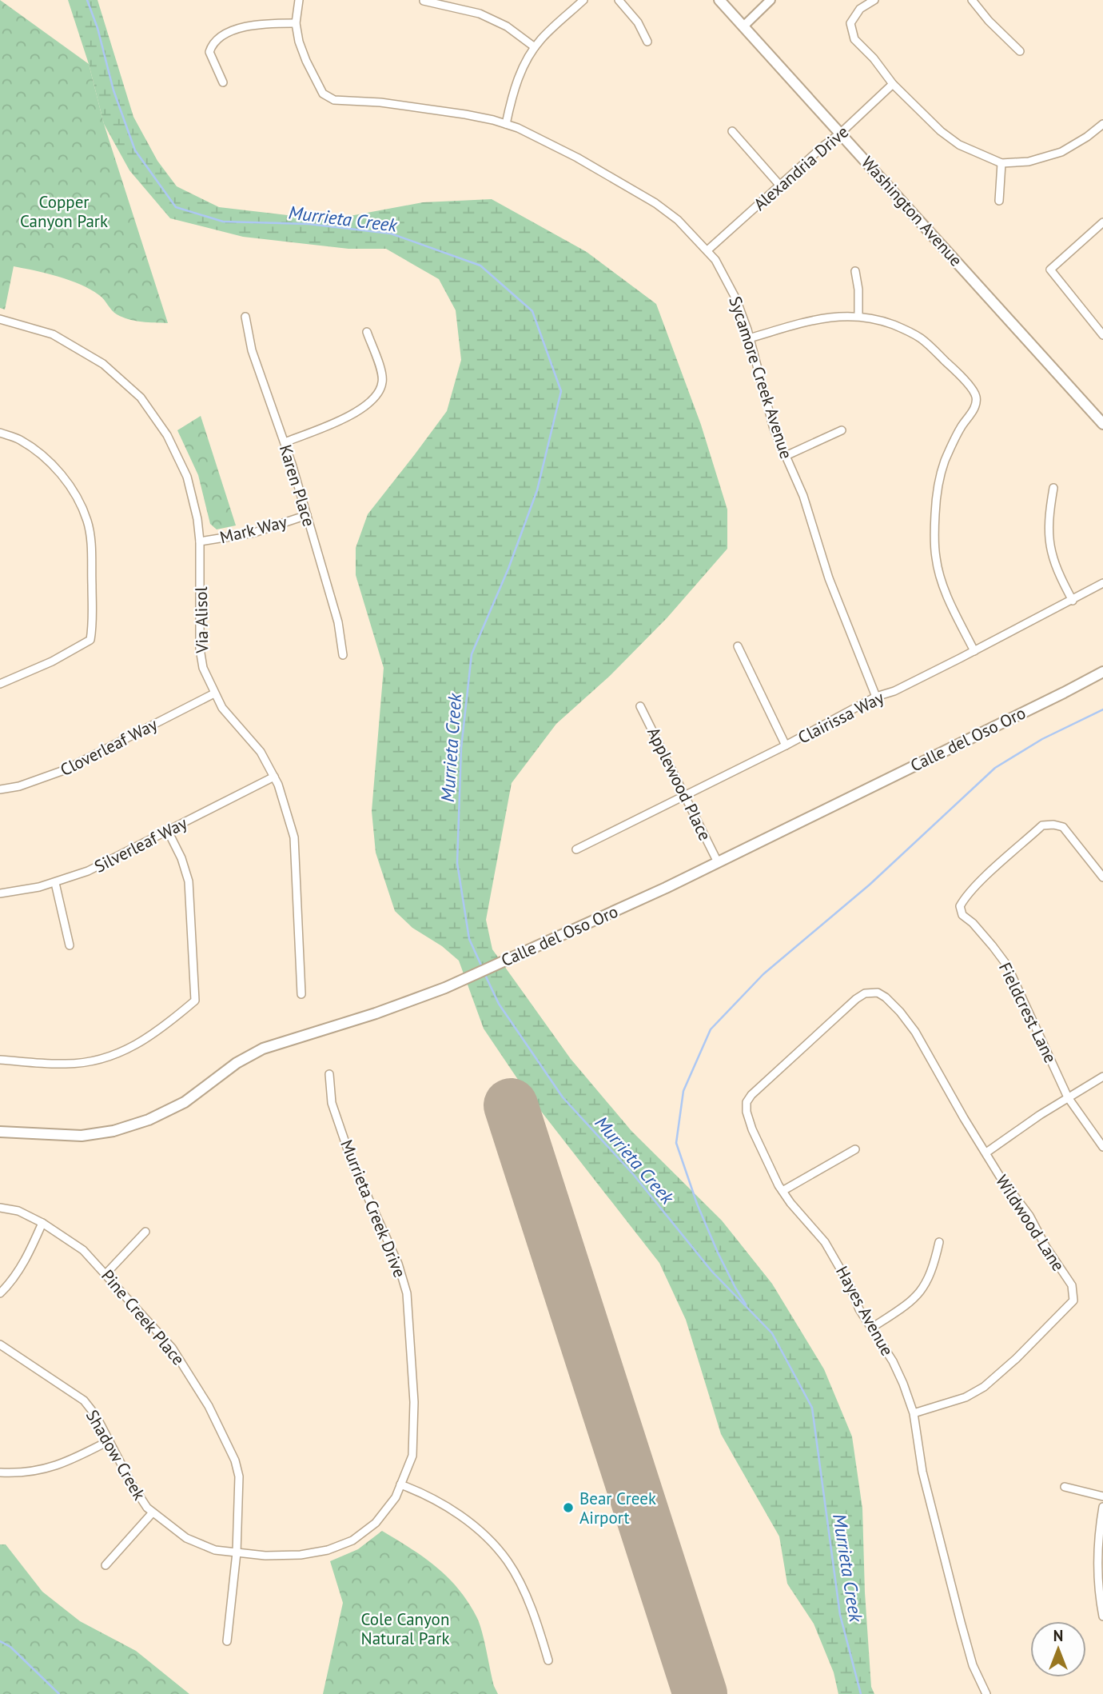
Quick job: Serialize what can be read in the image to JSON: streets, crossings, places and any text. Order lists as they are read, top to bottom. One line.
{"streets":{"main road":["Washington Avenue","Calle del Oso Oro"],"street":["Alexandria Drive","Sycamore Creek Avenue","Karen Place","Mark Way","Via Alisol","Clairissa Way","Cloverleaf Way","Applewood Place","Silverleaf Way","Fieldcrest Lane","Murrieta Creek Drive","Wildwood Lane","Hayes Avenue","Pine Creek Place","Shadow Creek"]},"crossings":[["Alexandria Drive","Washington Avenue"],["Alexandria Drive","Sycamore Creek Avenue"],["Sycamore Creek Avenue","Clairissa Way"],["Karen Place","Mark Way"],["Mark Way","Via Alisol"],["Via Alisol","Cloverleaf Way"],["Via Alisol","Silverleaf Way"],["Clairissa Way","Applewood Place"],["Calle del Oso Oro","Applewood Place"],["Murrieta Creek Drive","Pine Creek Place"],["Murrieta Creek Drive","Shadow Creek"],["Wildwood Lane","Hayes Avenue"],["Pine Creek Place","Shadow Creek"]],"water":["Murrieta Creek"],"parks":["Copper Canyon Park","Cole Canyon Natural Park"],"places":["Bear Creek Airport"],"north":"top"}
